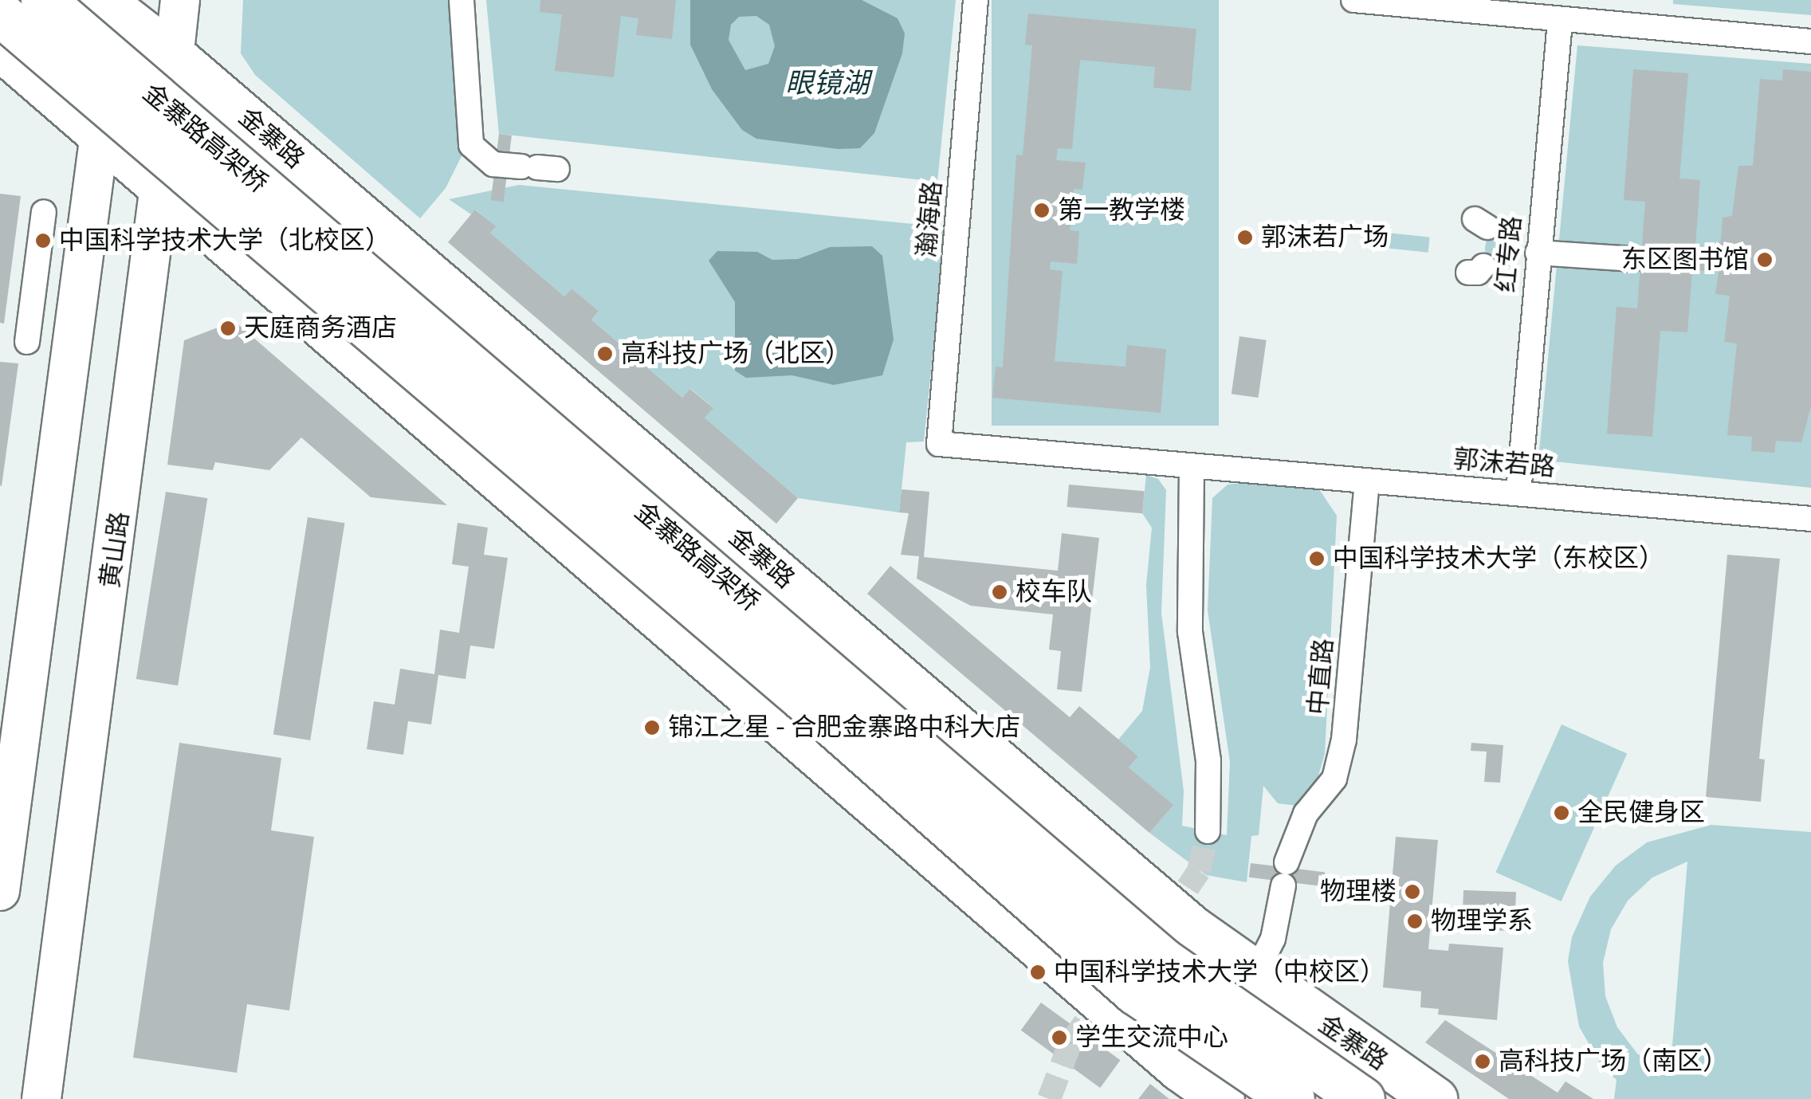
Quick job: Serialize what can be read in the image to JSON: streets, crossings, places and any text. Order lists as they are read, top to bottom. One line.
{"streets":{"highway":["金寨路高架桥","金寨路"],"main road":["黄山路"],"street":["瀚海路","红专路","郭沫若路","中直路"]},"crossings":[["金寨路","黄山路"],["金寨路","中直路"],["瀚海路","郭沫若路"],["红专路","郭沫若路"],["郭沫若路","中直路"]],"water":["眼镜湖"],"places":["第一教学楼","郭沫若广场","中国科学技术大学（北校区）","东区图书馆","天庭商务酒店","高科技广场（北区）","中国科学技术大学（东校区）","校车队","锦江之星 - 合肥金寨路中科大店","全民健身区","物理楼","物理学系","中国科学技术大学（中校区）","学生交流中心","高科技广场（南区）"]}
